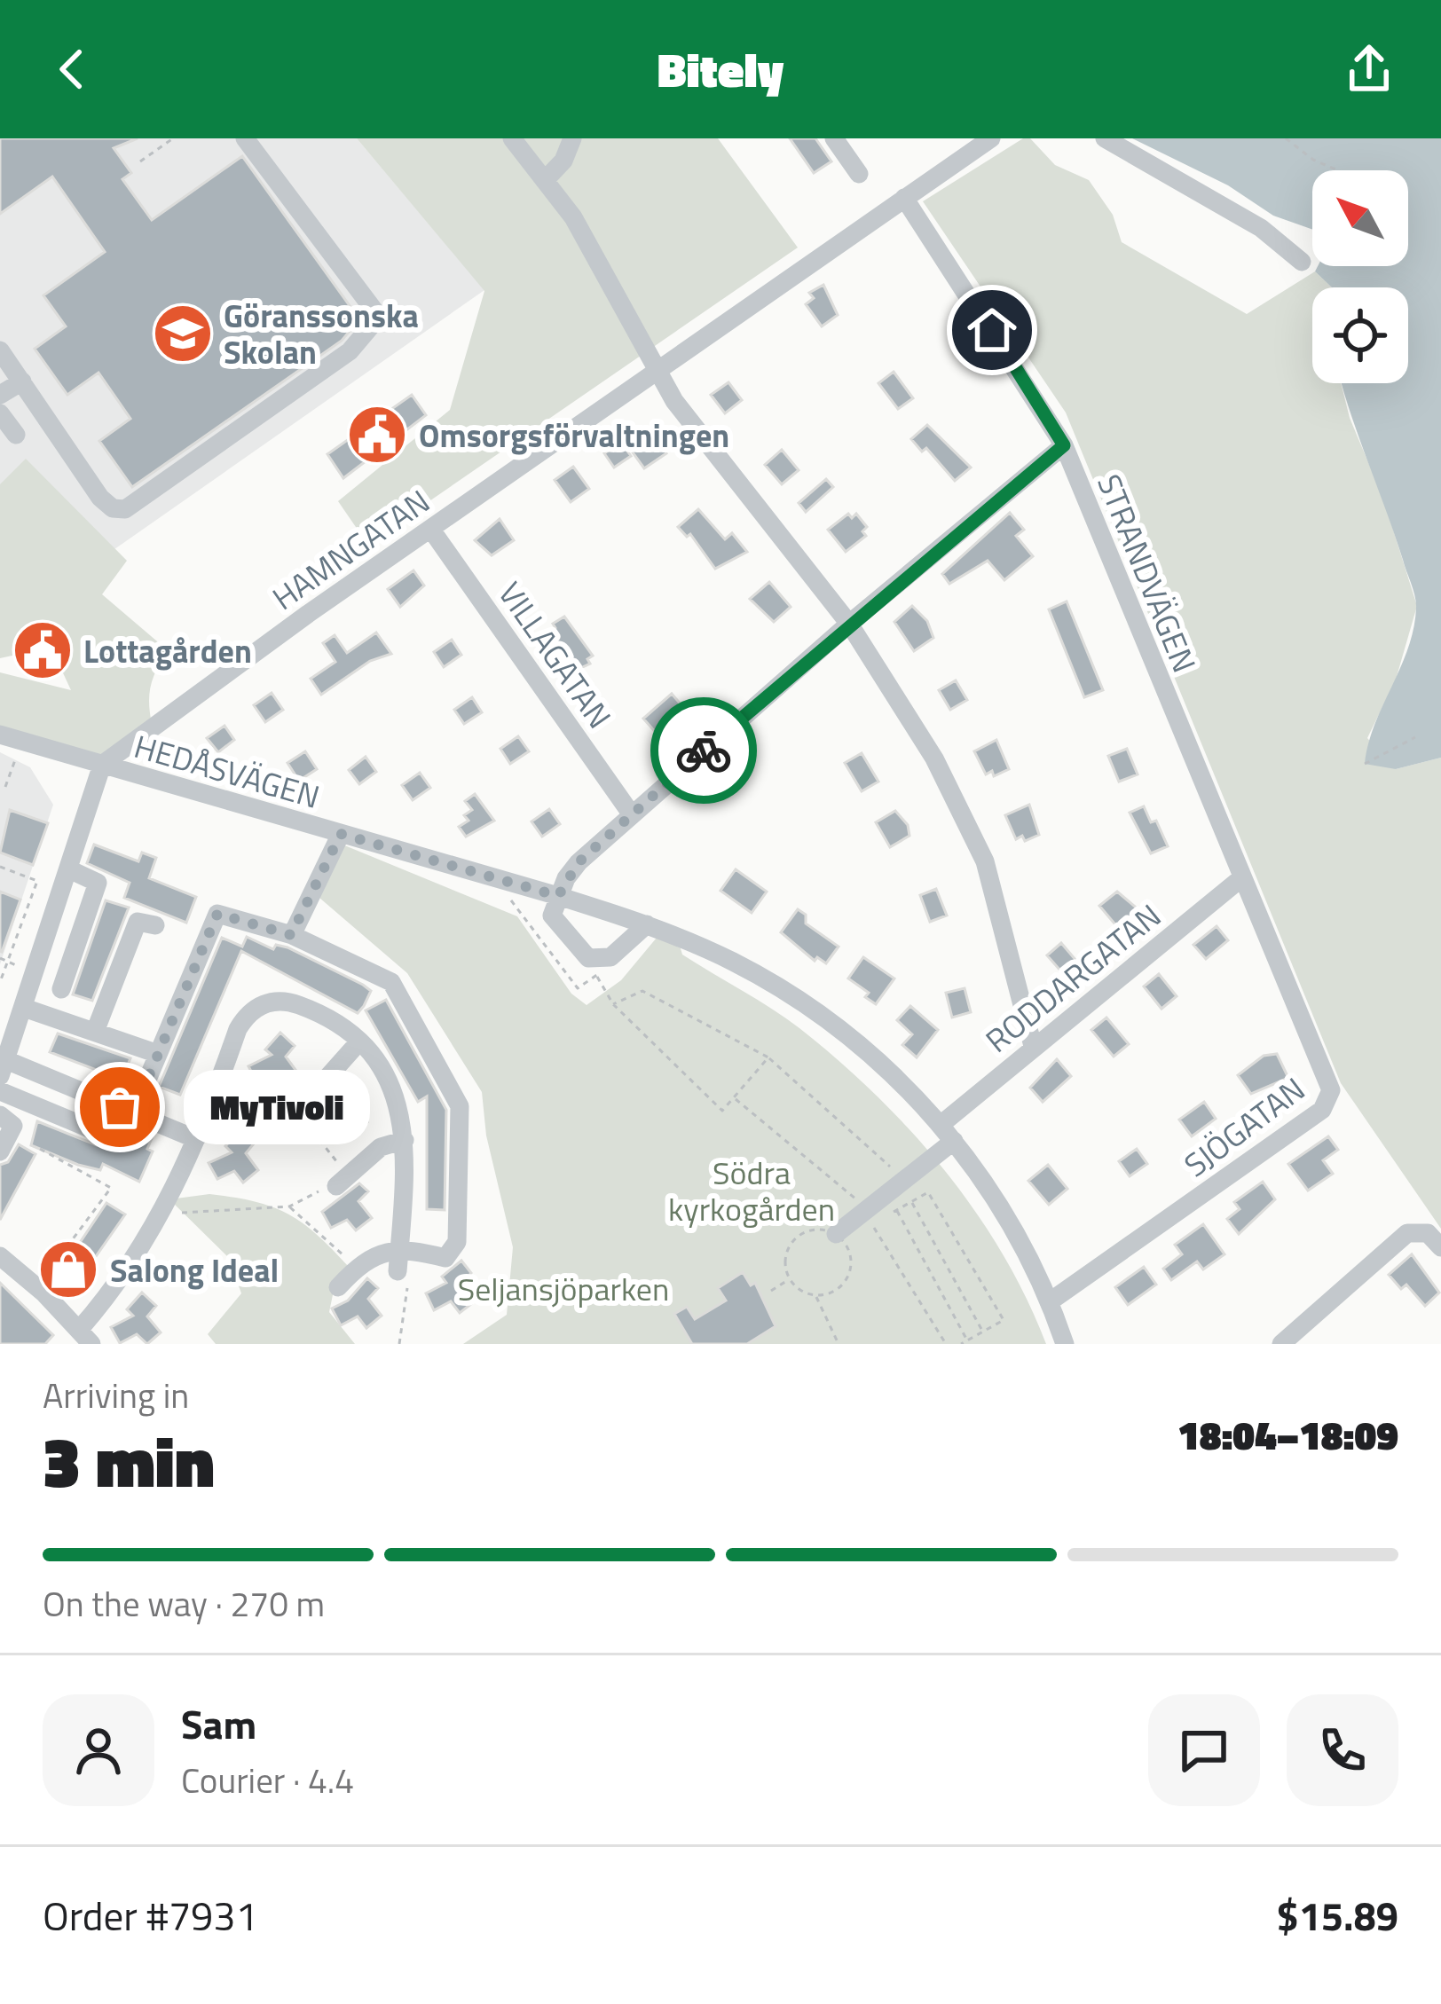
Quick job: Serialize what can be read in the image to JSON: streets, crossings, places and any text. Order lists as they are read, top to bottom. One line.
{"streets":{"street":["HAMNGATAN","STRANDVÄGEN","VILLAGATAN","HEDÅSVÄGEN","RODDARGATAN","SJÖGATAN"]},"crossings":[["HAMNGATAN","STRANDVÄGEN"],["HAMNGATAN","VILLAGATAN"],["HAMNGATAN","HEDÅSVÄGEN"],["STRANDVÄGEN","RODDARGATAN"],["STRANDVÄGEN","SJÖGATAN"],["HEDÅSVÄGEN","RODDARGATAN"],["HEDÅSVÄGEN","SJÖGATAN"],["RODDARGATAN","SJÖGATAN"]],"parks":["Södra kyrkogården","Seljansjöparken"],"places":{"school or university":["Göranssonska Skolan"],"public building":["Omsorgsförvaltningen","Lottagården"],"other":["MyTivoli"],"shop":["Salong Ideal"]},"north":"top left","page":{"header":"Bitely","bubble":"MyTivoli","heading":["3 min","Arriving in","18:04–18:09"],"panel":["Sam","Courier · 4.4","Order #7931","$15.89"],"bar":"On the way · 270 m"}}
